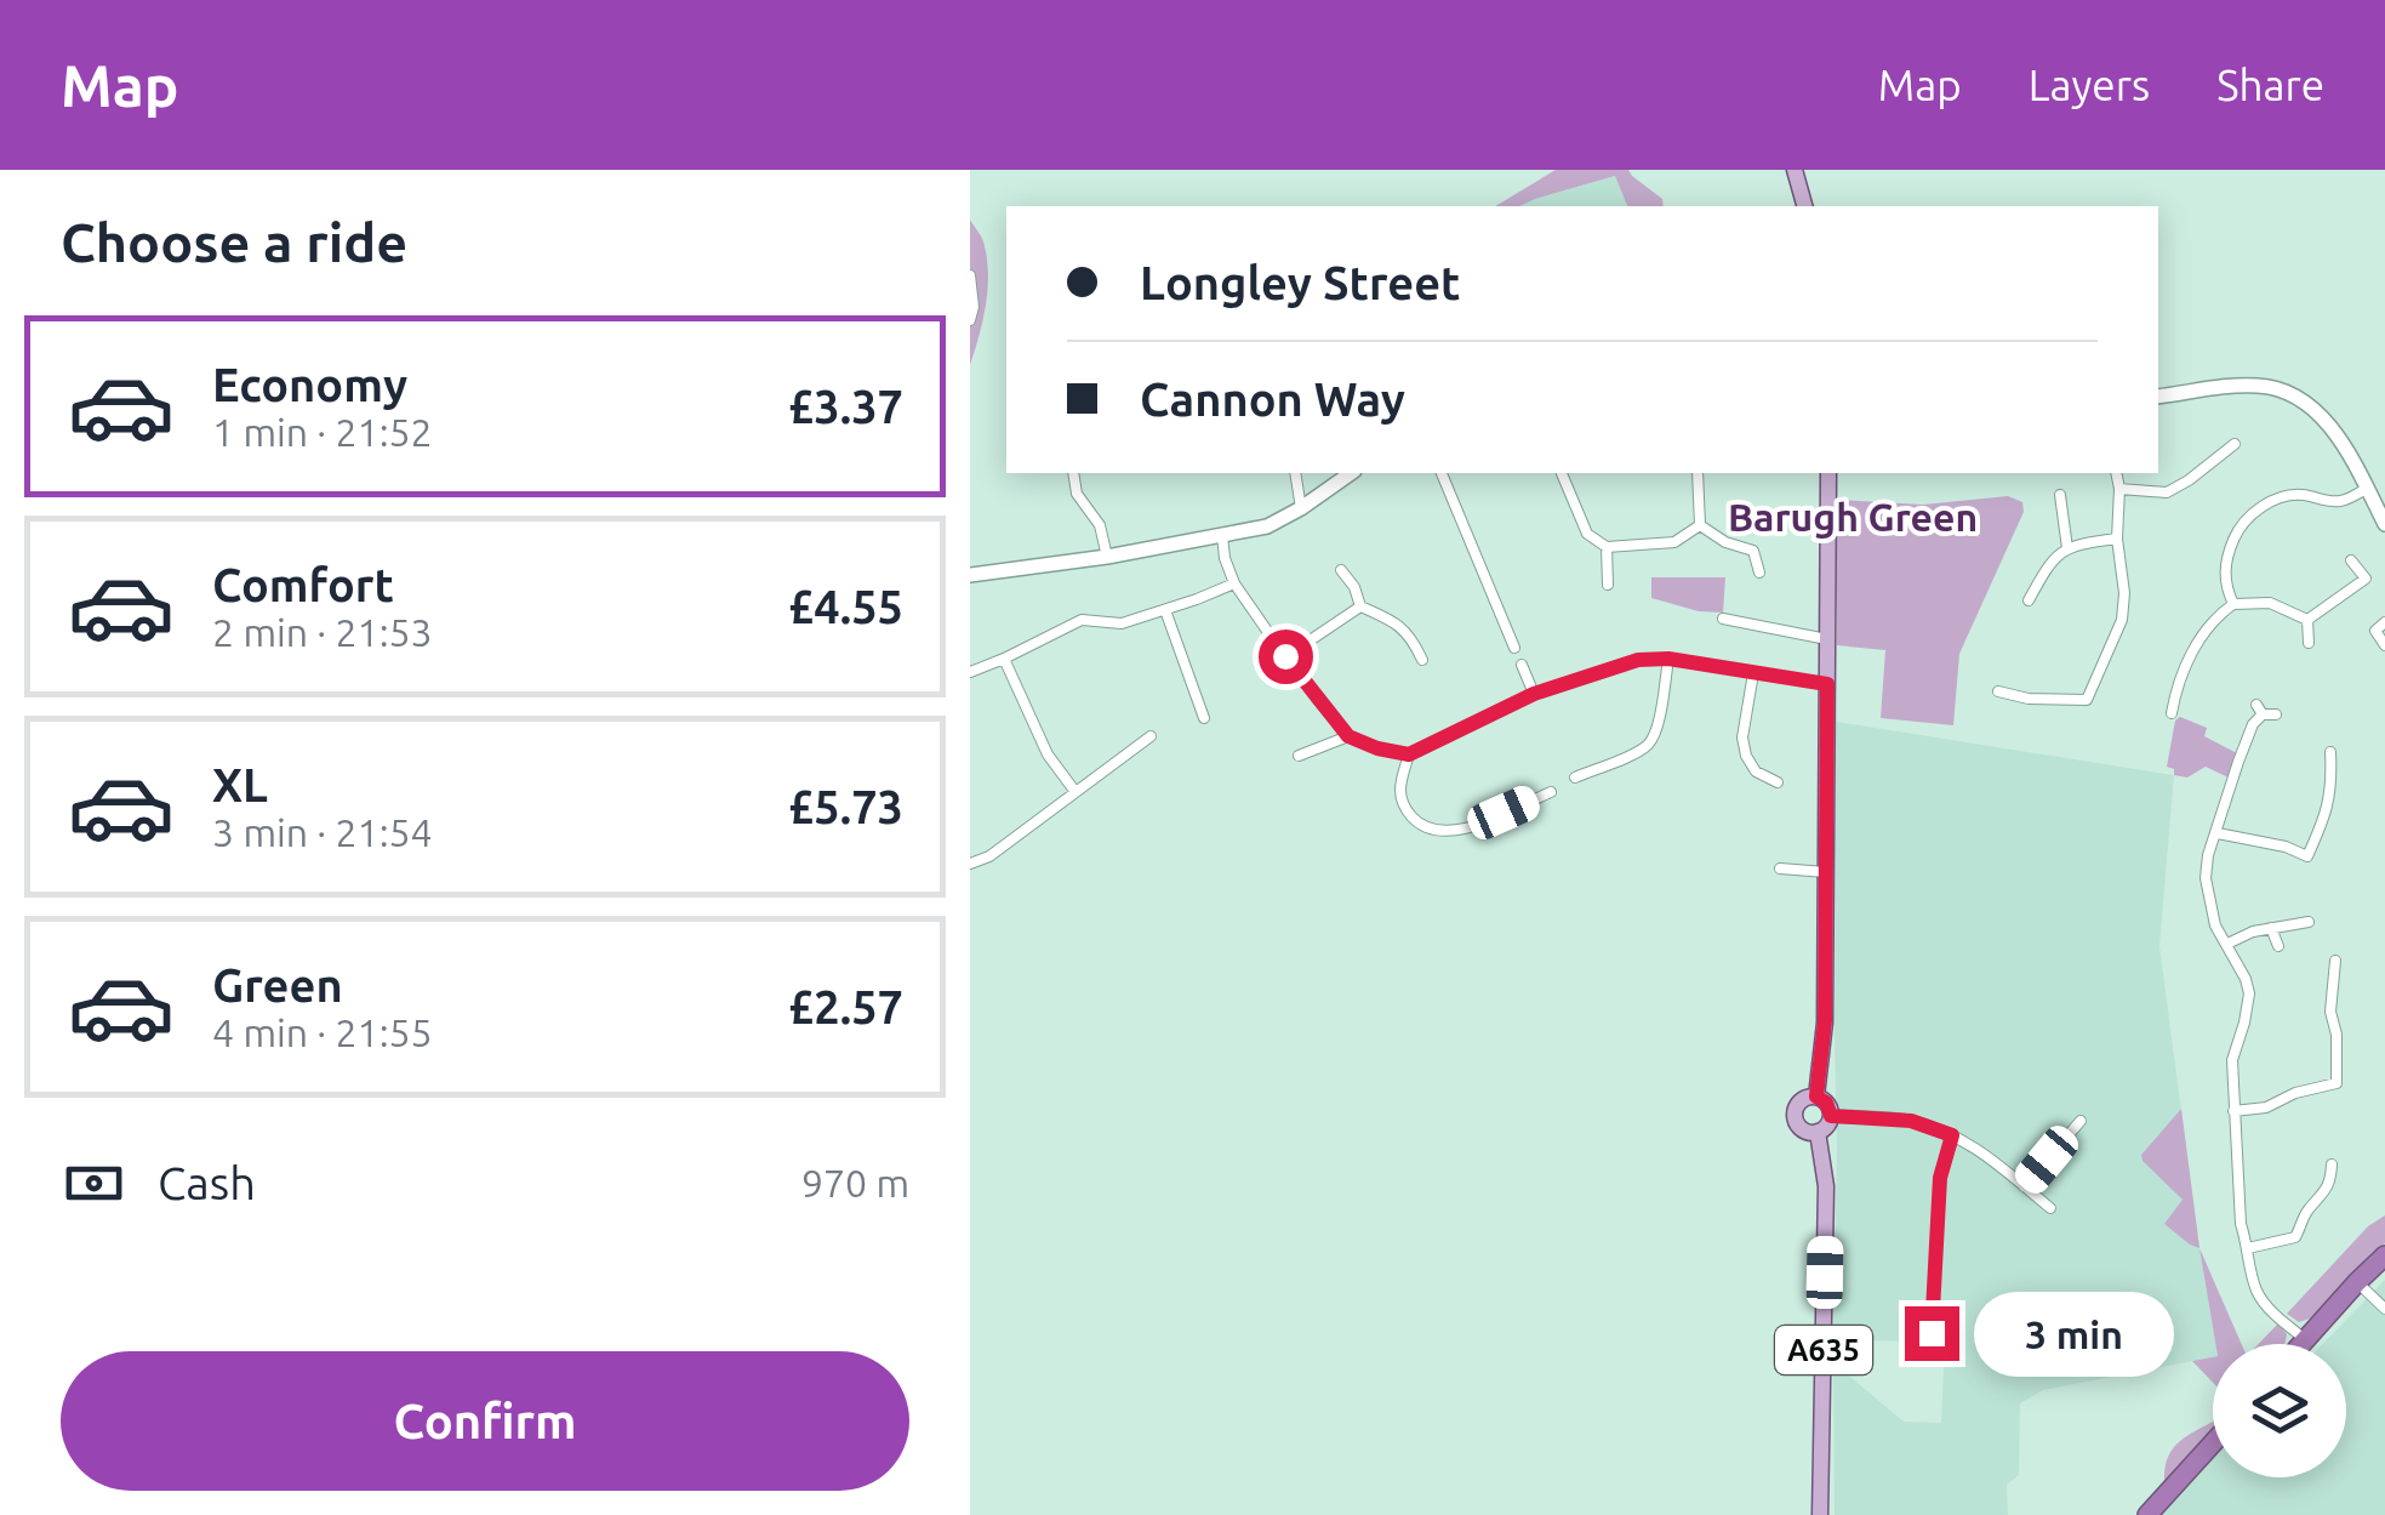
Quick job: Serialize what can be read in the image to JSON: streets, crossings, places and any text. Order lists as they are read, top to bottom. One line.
{"streets":{"main road":["A635"]},"districts":["Barugh Green"],"page":{"header":"Map","nav":["Map","Layers","Share"],"heading":"Choose a ride","banner":["Longley Street","Cannon Way"],"list":[{"name":"Economy","note":"1 min · 21:52","value":"£3.37"},{"name":"Comfort","note":"2 min · 21:53","value":"£4.55"},{"name":"XL","note":"3 min · 21:54","value":"£5.73"},{"name":"Green","note":"4 min · 21:55","value":"£2.57"}],"pay":["Cash","970 m"],"bubble":"3 min","buttons":"Confirm"}}
